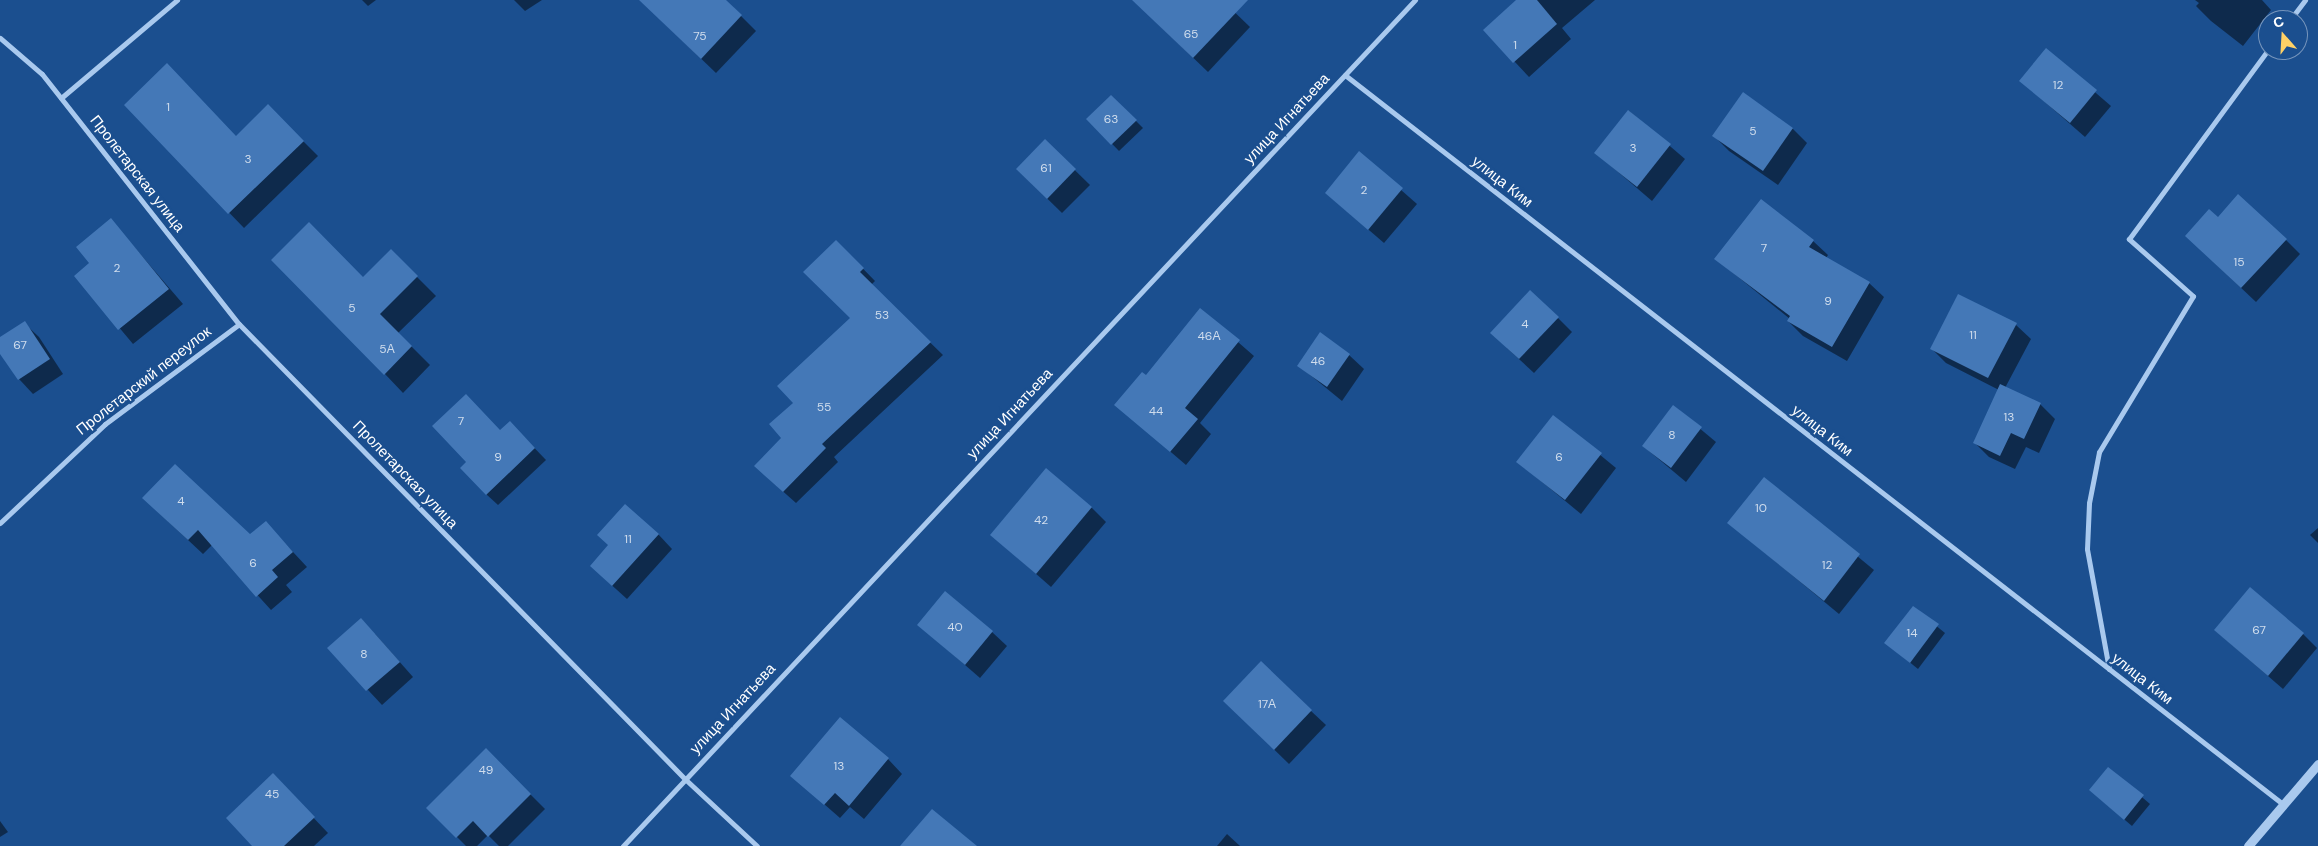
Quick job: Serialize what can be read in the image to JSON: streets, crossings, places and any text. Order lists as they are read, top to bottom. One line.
{"streets":{"street":["улица Игнатьева","Пролетарская улица","улица Ким","Пролетарский переулок"]},"crossings":[["улица Игнатьева","Пролетарская улица"],["улица Игнатьева","улица Ким"],["Пролетарская улица","Пролетарский переулок"]],"house_numbers":["65","75","1","12","1","63","5","3","3","61","2","7","15","2","9","5","53","4","11","46А","67","5А","46","55","44","13","7","8","9","6","4","10","42","11","6","12","40","67","14","8","17А","13","49","45"],"north":"top"}
